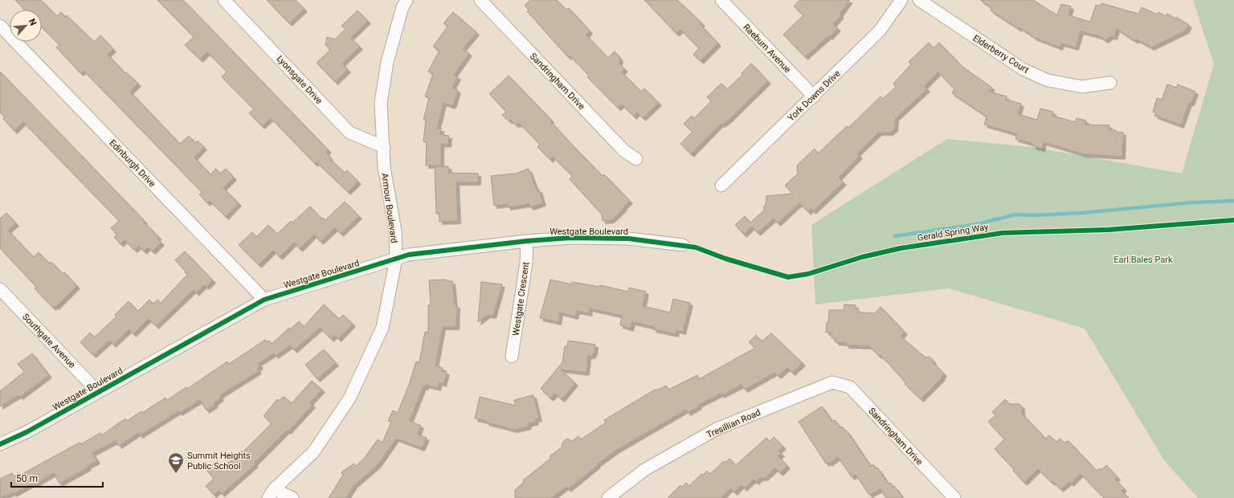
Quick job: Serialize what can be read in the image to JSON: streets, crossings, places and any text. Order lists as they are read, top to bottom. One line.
{"streets":{"street":["Raeburn Avenue","Elderberry Court","Lyonsgate Drive","Sandringham Drive","York Downs Drive","Edinburgh Drive","Armour Boulevard","Westgate Boulevard","Westgate Crescent","Southgate Avenue","Tresillian Road"],"cycle path":["Gerald Spring Way"]},"crossings":[["Raeburn Avenue","York Downs Drive"],["Lyonsgate Drive","Armour Boulevard"],["Sandringham Drive","Tresillian Road"],["Edinburgh Drive","Westgate Boulevard"],["Armour Boulevard","Westgate Boulevard"],["Westgate Boulevard","Westgate Crescent"],["Westgate Boulevard","Southgate Avenue"]],"parks":["Earl Bales Park"],"places":{"school or university":["Summit Heights Public School"]},"scale_bar":"50 m","north":"top right"}
